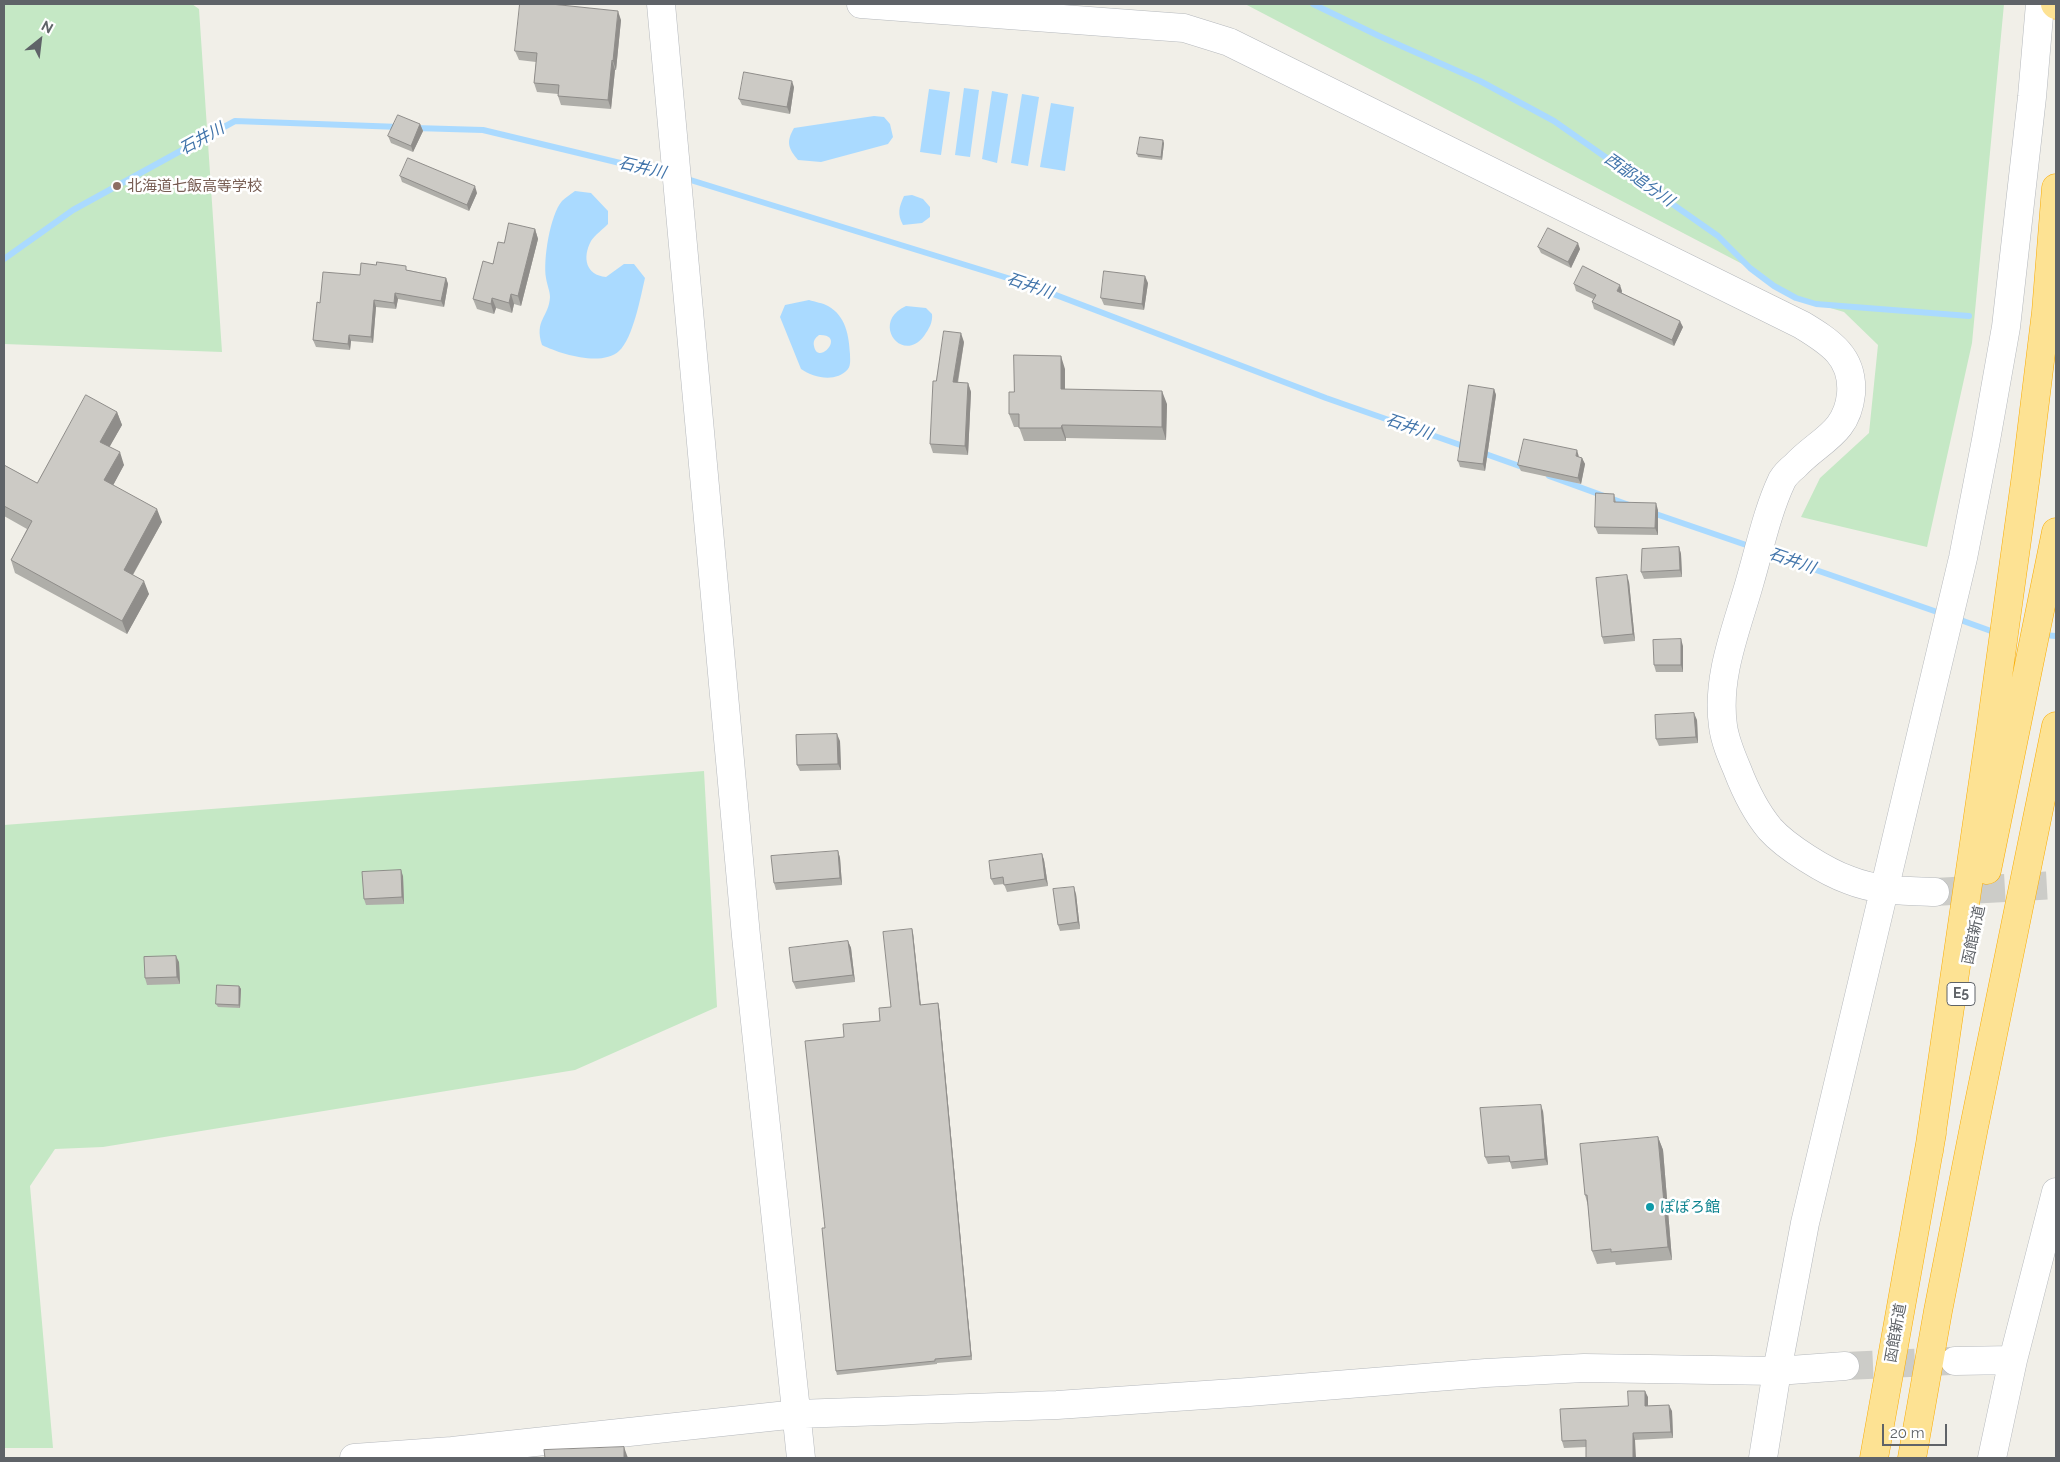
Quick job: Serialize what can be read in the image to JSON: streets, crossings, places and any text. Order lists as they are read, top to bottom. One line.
{"streets":{"highway":["函館新道","E5"]},"water":["石井川","西部追分川"],"places":["北海道七飯高等学校","ぽぽろ館"],"scale_bar":"20 m","north":"top right"}
